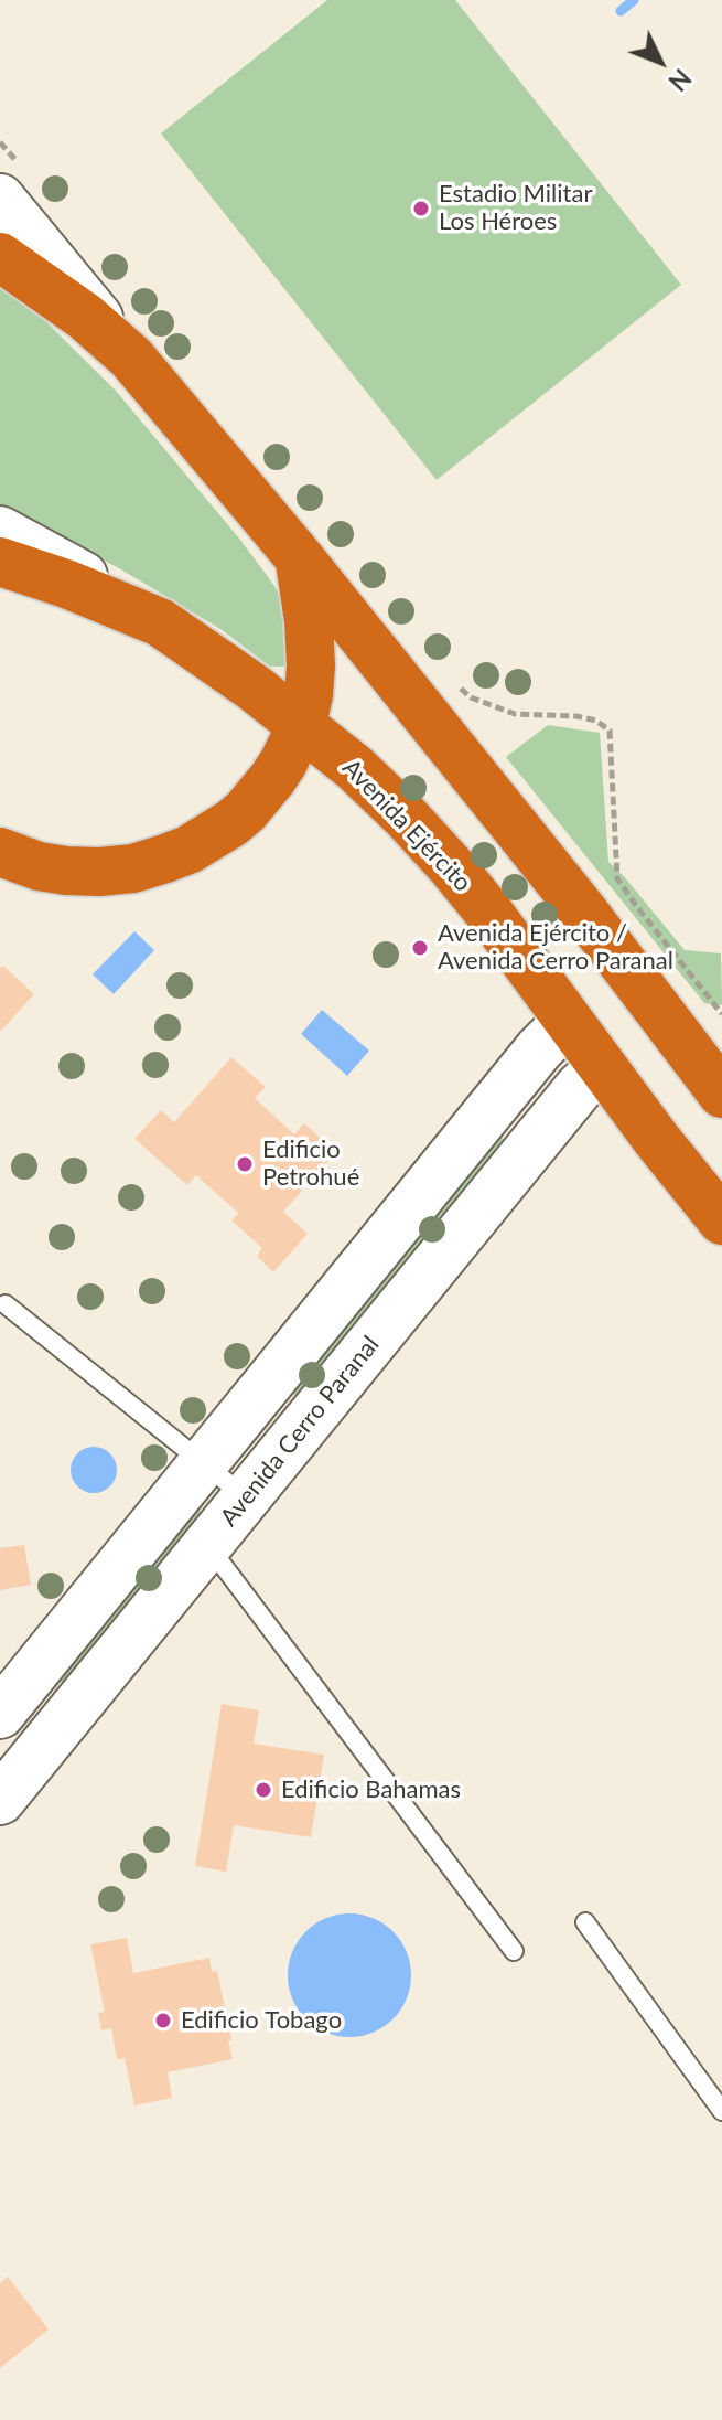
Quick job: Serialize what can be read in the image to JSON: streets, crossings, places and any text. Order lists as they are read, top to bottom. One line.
{"streets":{"highway":["Avenida Ejército"],"main road":["Avenida Cerro Paranal"]},"crossings":[["Avenida Ejército","Avenida Cerro Paranal"]],"places":["Estadio Militar Los Héroes","Avenida Ejército / Avenida Cerro Paranal","Edificio Petrohué","Edificio Bahamas","Edificio Tobago"],"north":"bottom right"}
